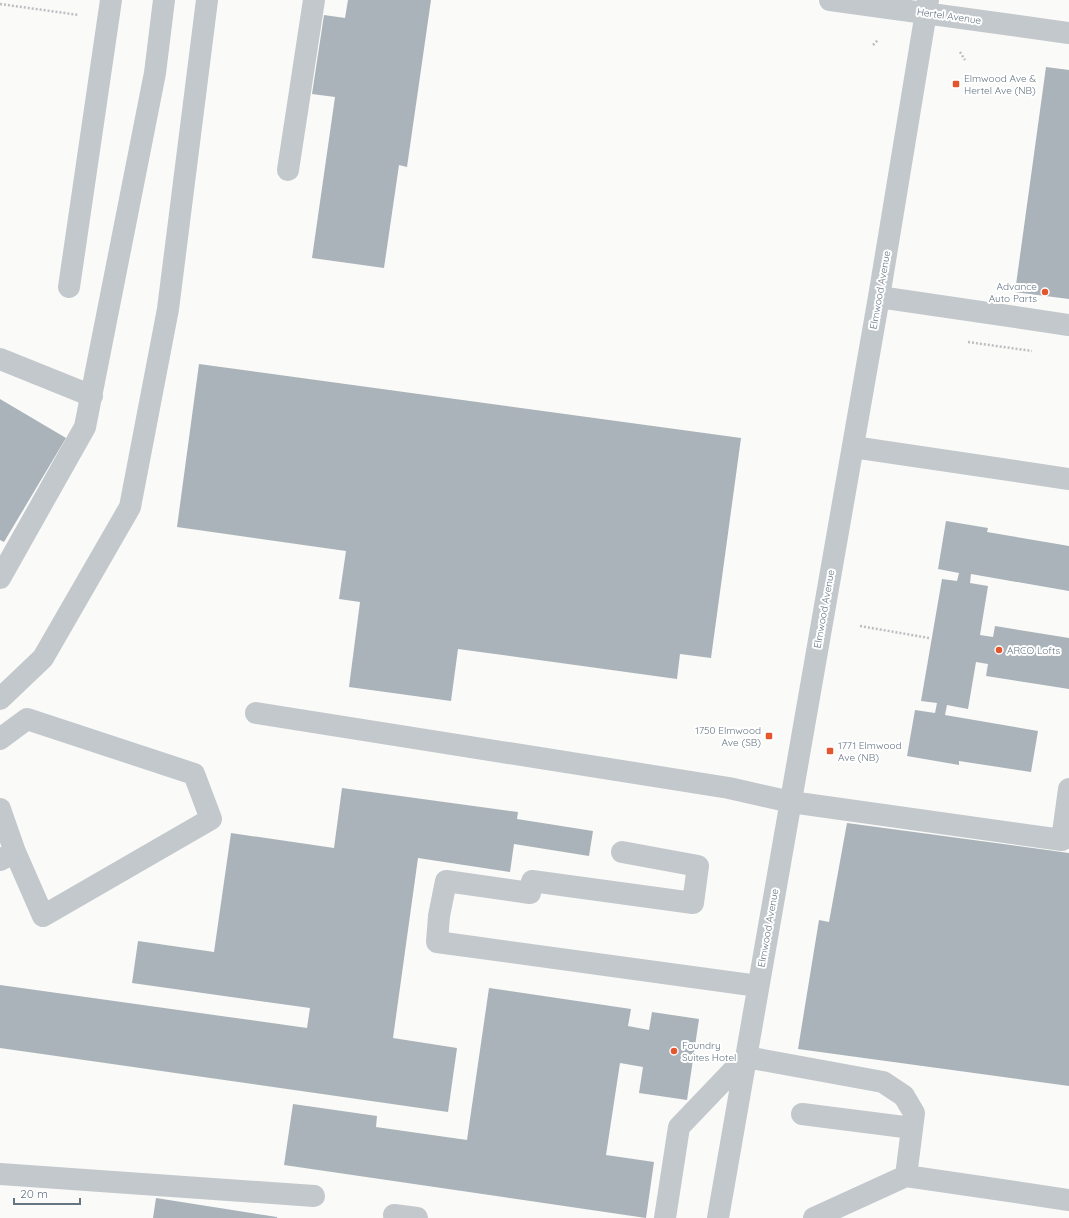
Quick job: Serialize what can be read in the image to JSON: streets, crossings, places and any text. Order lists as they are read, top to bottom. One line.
{"streets":{"street":["Hertel Avenue","Elmwood Avenue"]},"crossings":[["Hertel Avenue","Elmwood Avenue"]],"places":{"transit":["Elmwood Ave & Hertel Ave (NB)","1750 Elmwood Ave (SB)","1771 Elmwood Ave (NB)"],"other":["Advance Auto Parts","ARCO Lofts","Foundry Suites Hotel"]},"scale_bar":"20 m"}
